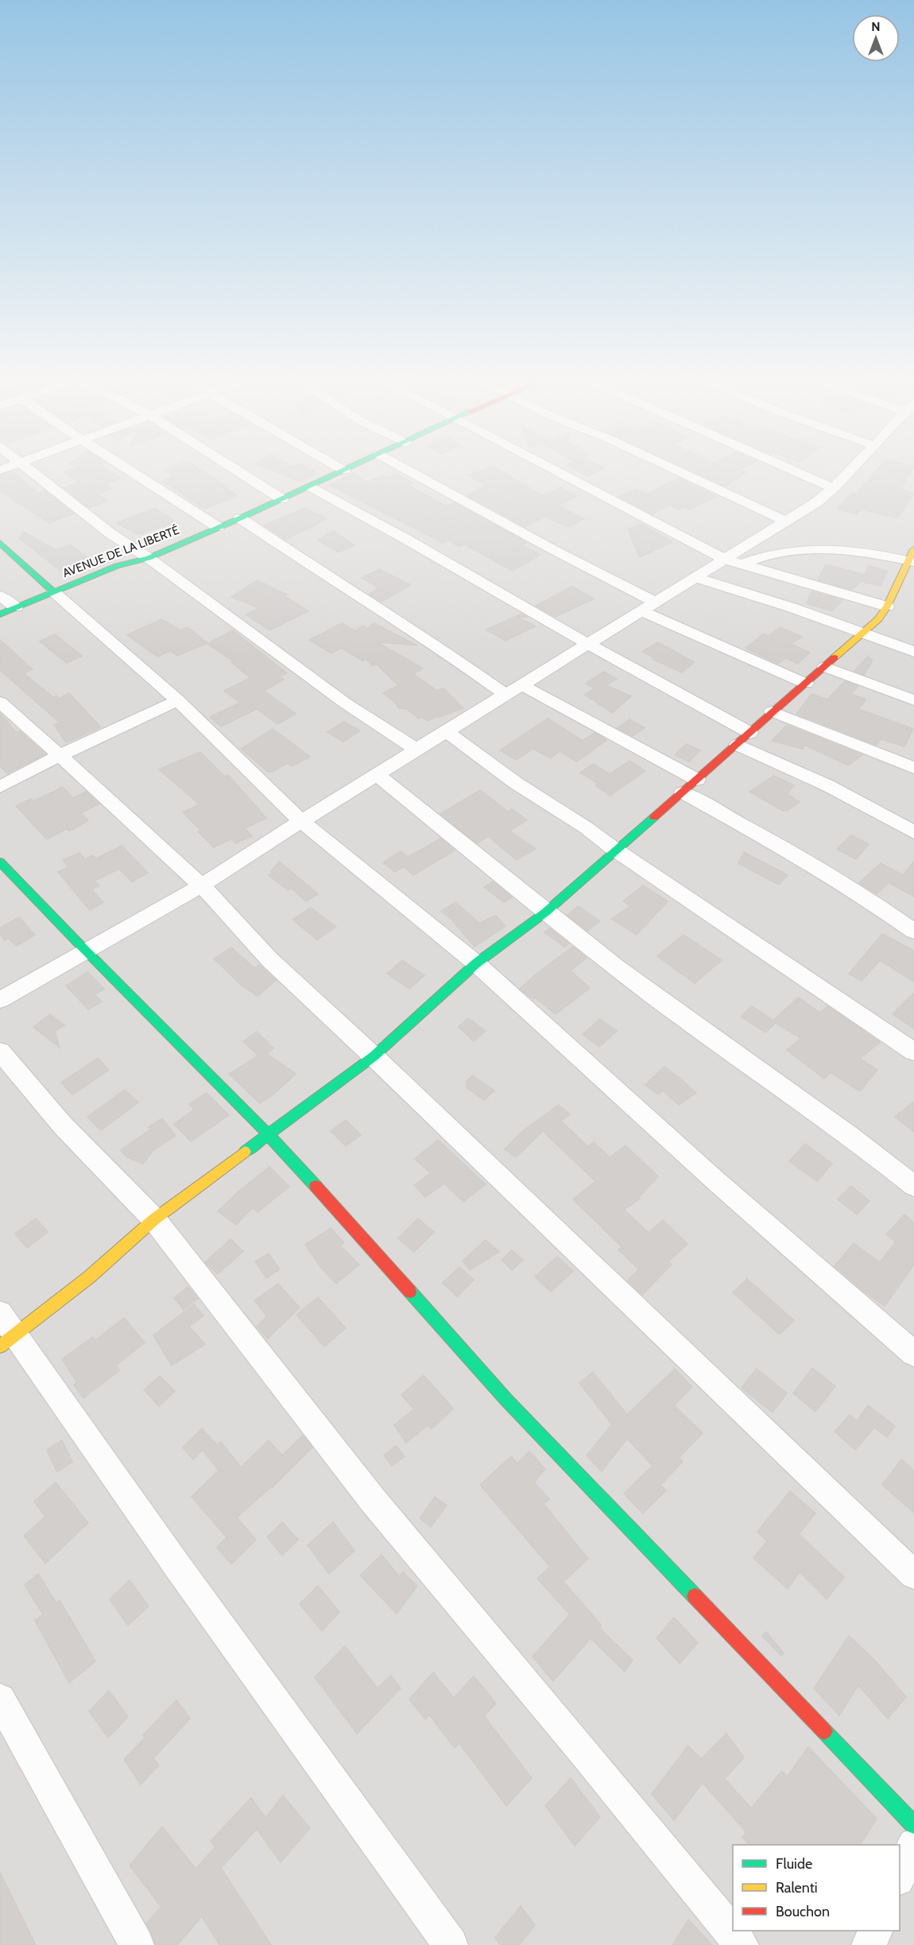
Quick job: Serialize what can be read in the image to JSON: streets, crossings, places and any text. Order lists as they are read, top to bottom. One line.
{"streets":{"street":["AVENUE DE LA LIBERTÉ"]},"legend":["Fluide","Ralenti","Bouchon"],"north":"top"}
